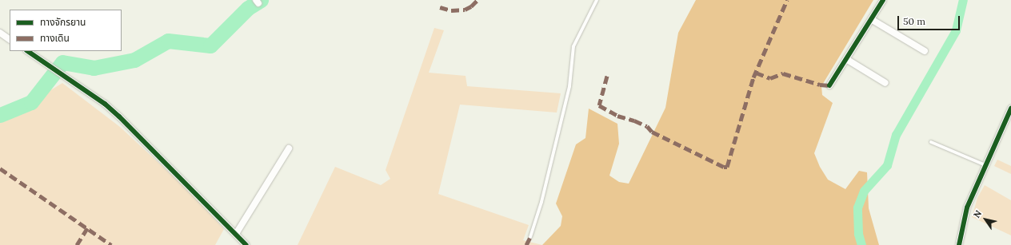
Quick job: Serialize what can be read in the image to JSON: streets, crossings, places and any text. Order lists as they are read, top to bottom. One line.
{"legend":["ทางจักรยาน","ทางเดิน"],"scale_bar":"50 m","north":"top left"}
